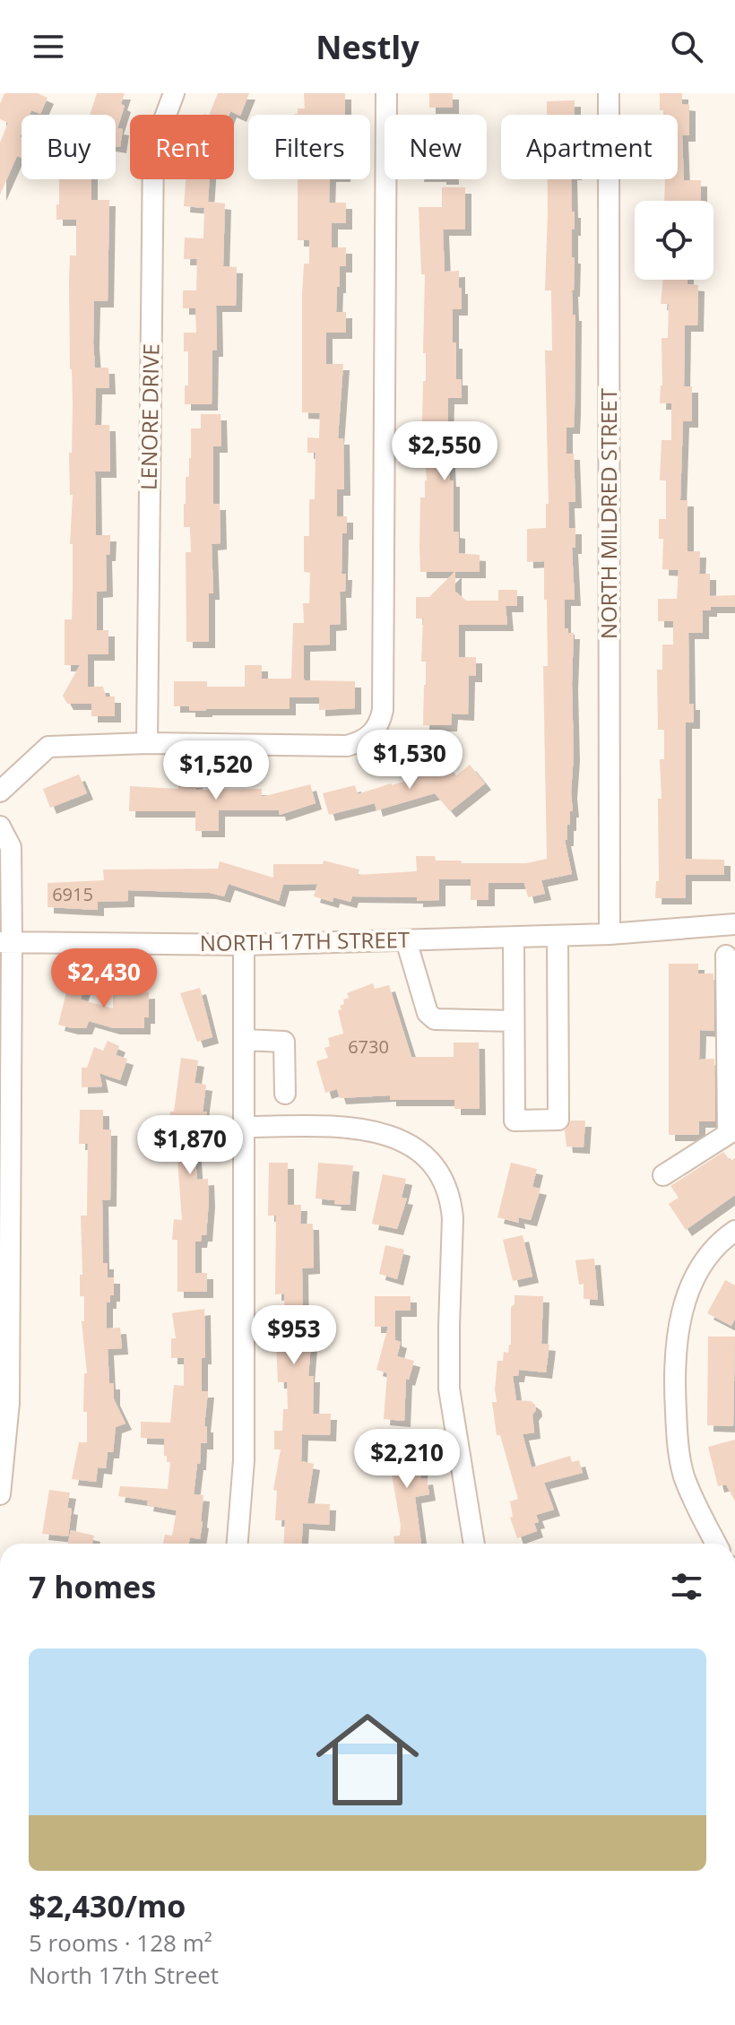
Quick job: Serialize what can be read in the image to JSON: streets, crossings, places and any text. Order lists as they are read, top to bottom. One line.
{"streets":{"street":["LENORE DRIVE","NORTH MILDRED STREET","NORTH 17TH STREET"]},"crossings":[["NORTH MILDRED STREET","NORTH 17TH STREET"]],"house_numbers":["6915","6730"],"page":{"header":"Nestly","chip":["Buy","Rent","Filters","New","Apartment"],"price":["$2,550","$1,530","$1,520","$2,430","$1,870","$953","$2,210"],"heading":"7 homes","list":[{"name":"$2,430/mo","note":"5 rooms · 128 m² · North 17th Street"}]}}
